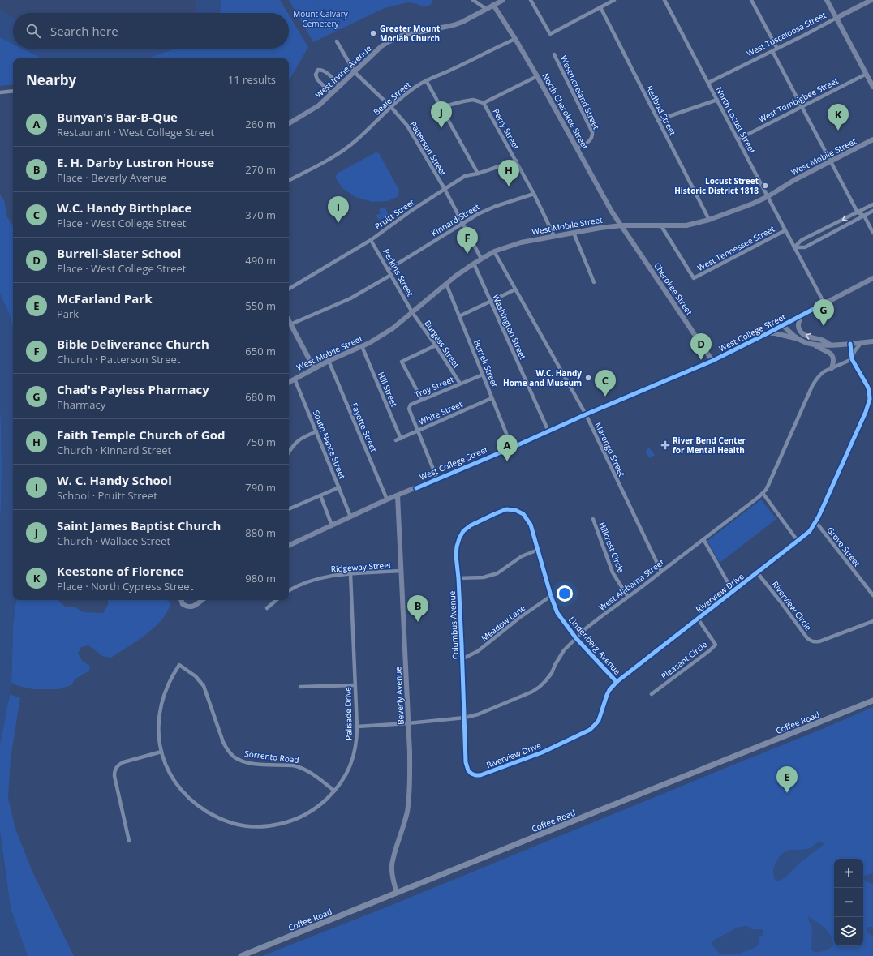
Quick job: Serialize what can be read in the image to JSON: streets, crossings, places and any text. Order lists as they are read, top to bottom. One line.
{"streets":{"main road":["Coffee Road"],"street":["West Tuscaloosa Street","West Irvine Avenue","Westmoreland Street","Beale Street","West Tombigbee Street","Redbud Street","North Cherokee Street","North Locust Street","Perry Street","Patterson Street","West Mobile Street","Pruitt Street","Kinnard Street","West Tennessee Street","Perkins Street","Cherokee Street","Washington Street","West College Street","Burgess Street","Burrell Street","Troy Street","Hill Street","White Street","Fayette Street","South Nance Street","Marengo Street","Grove Street","Hillcrest Circle","Ridgeway Street","West Alabama Street","Riverview Drive","Riverview Circle","Meadow Lane","Columbus Avenue","Lindenberg Avenue","Pleasant Circle","Beverly Avenue","Palisade Drive","Sorrento Road"]},"crossings":[["West Tuscaloosa Street","North Locust Street"],["West Irvine Avenue","North Cherokee Street"],["West Irvine Avenue","Patterson Street"],["Westmoreland Street","North Cherokee Street"],["Beale Street","North Cherokee Street"],["Beale Street","Patterson Street"],["West Tombigbee Street","North Locust Street"],["Redbud Street","West Mobile Street"],["North Cherokee Street","West Mobile Street"],["North Cherokee Street","Cherokee Street"],["North Locust Street","West Mobile Street"],["North Locust Street","West Tennessee Street"],["North Locust Street","West College Street"],["Perry Street","West Mobile Street"],["Perry Street","Pruitt Street"],["Perry Street","Kinnard Street"],["Patterson Street","West Mobile Street"],["Patterson Street","Pruitt Street"],["Patterson Street","Kinnard Street"],["West Mobile Street","West Tennessee Street"],["West Mobile Street","Perkins Street"],["West Mobile Street","Cherokee Street"],["West Mobile Street","Washington Street"],["West Mobile Street","Burgess Street"],["West Mobile Street","Burrell Street"],["West Mobile Street","Hill Street"],["West Mobile Street","Fayette Street"],["West Mobile Street","South Nance Street"],["West Mobile Street","Marengo Street"],["Pruitt Street","Perkins Street"],["Kinnard Street","Perkins Street"],["Perkins Street","Burgess Street"],["Cherokee Street","West College Street"],["Washington Street","West College Street"],["West College Street","Burrell Street"],["West College Street","Fayette Street"],["West College Street","South Nance Street"],["West College Street","Marengo Street"],["West College Street","Beverly Avenue"],["Burgess Street","Troy Street"],["Burrell Street","Troy Street"],["Burrell Street","White Street"],["Troy Street","White Street"],["Hill Street","White Street"],["Marengo Street","West Alabama Street"],["Grove Street","Riverview Drive"],["Hillcrest Circle","West Alabama Street"],["Ridgeway Street","Beverly Avenue"],["Ridgeway Street","Palisade Drive"],["West Alabama Street","Riverview Drive"],["West Alabama Street","Columbus Avenue"],["West Alabama Street","Lindenberg Avenue"],["West Alabama Street","Beverly Avenue"],["West Alabama Street","Palisade Drive"],["Riverview Drive","Riverview Circle"],["Riverview Drive","Columbus Avenue"],["Riverview Drive","Lindenberg Avenue"],["Riverview Drive","Pleasant Circle"],["Meadow Lane","Columbus Avenue"],["Meadow Lane","Lindenberg Avenue"],["Columbus Avenue","Lindenberg Avenue"],["Beverly Avenue","Coffee Road"],["Palisade Drive","Sorrento Road"]],"parks":["Mount Calvary Cemetery"],"places":{"other":["Greater Mount Moriah Church","Locust Street Historic District 1818","W.C. Handy Home and Museum"],"health":["River Bend Center for Mental Health"]},"page":{"search":"Search here","heading":["Nearby","11 results"],"list":[{"mark":"A","name":"Bunyan's Bar-B-Que","note":"Restaurant · West College Street","value":"260 m"},{"mark":"B","name":"E. H. Darby Lustron House","note":"Place · Beverly Avenue","value":"270 m"},{"mark":"C","name":"W.C. Handy Birthplace","note":"Place · West College Street","value":"370 m"},{"mark":"D","name":"Burrell-Slater School","note":"Place · West College Street","value":"490 m"},{"mark":"E","name":"McFarland Park","note":"Park","value":"550 m"},{"mark":"F","name":"Bible Deliverance Church","note":"Church · Patterson Street","value":"650 m"},{"mark":"G","name":"Chad's Payless Pharmacy","note":"Pharmacy","value":"680 m"},{"mark":"H","name":"Faith Temple Church of God","note":"Church · Kinnard Street","value":"750 m"},{"mark":"I","name":"W. C. Handy School","note":"School · Pruitt Street","value":"790 m"},{"mark":"J","name":"Saint James Baptist Church","note":"Church · Wallace Street","value":"880 m"},{"mark":"K","name":"Keestone of Florence","note":"Place · North Cypress Street","value":"980 m"}],"pins":["J","K","H","I","F","G","D","C","A","B","E"],"map_buttons":["+","−"]}}
